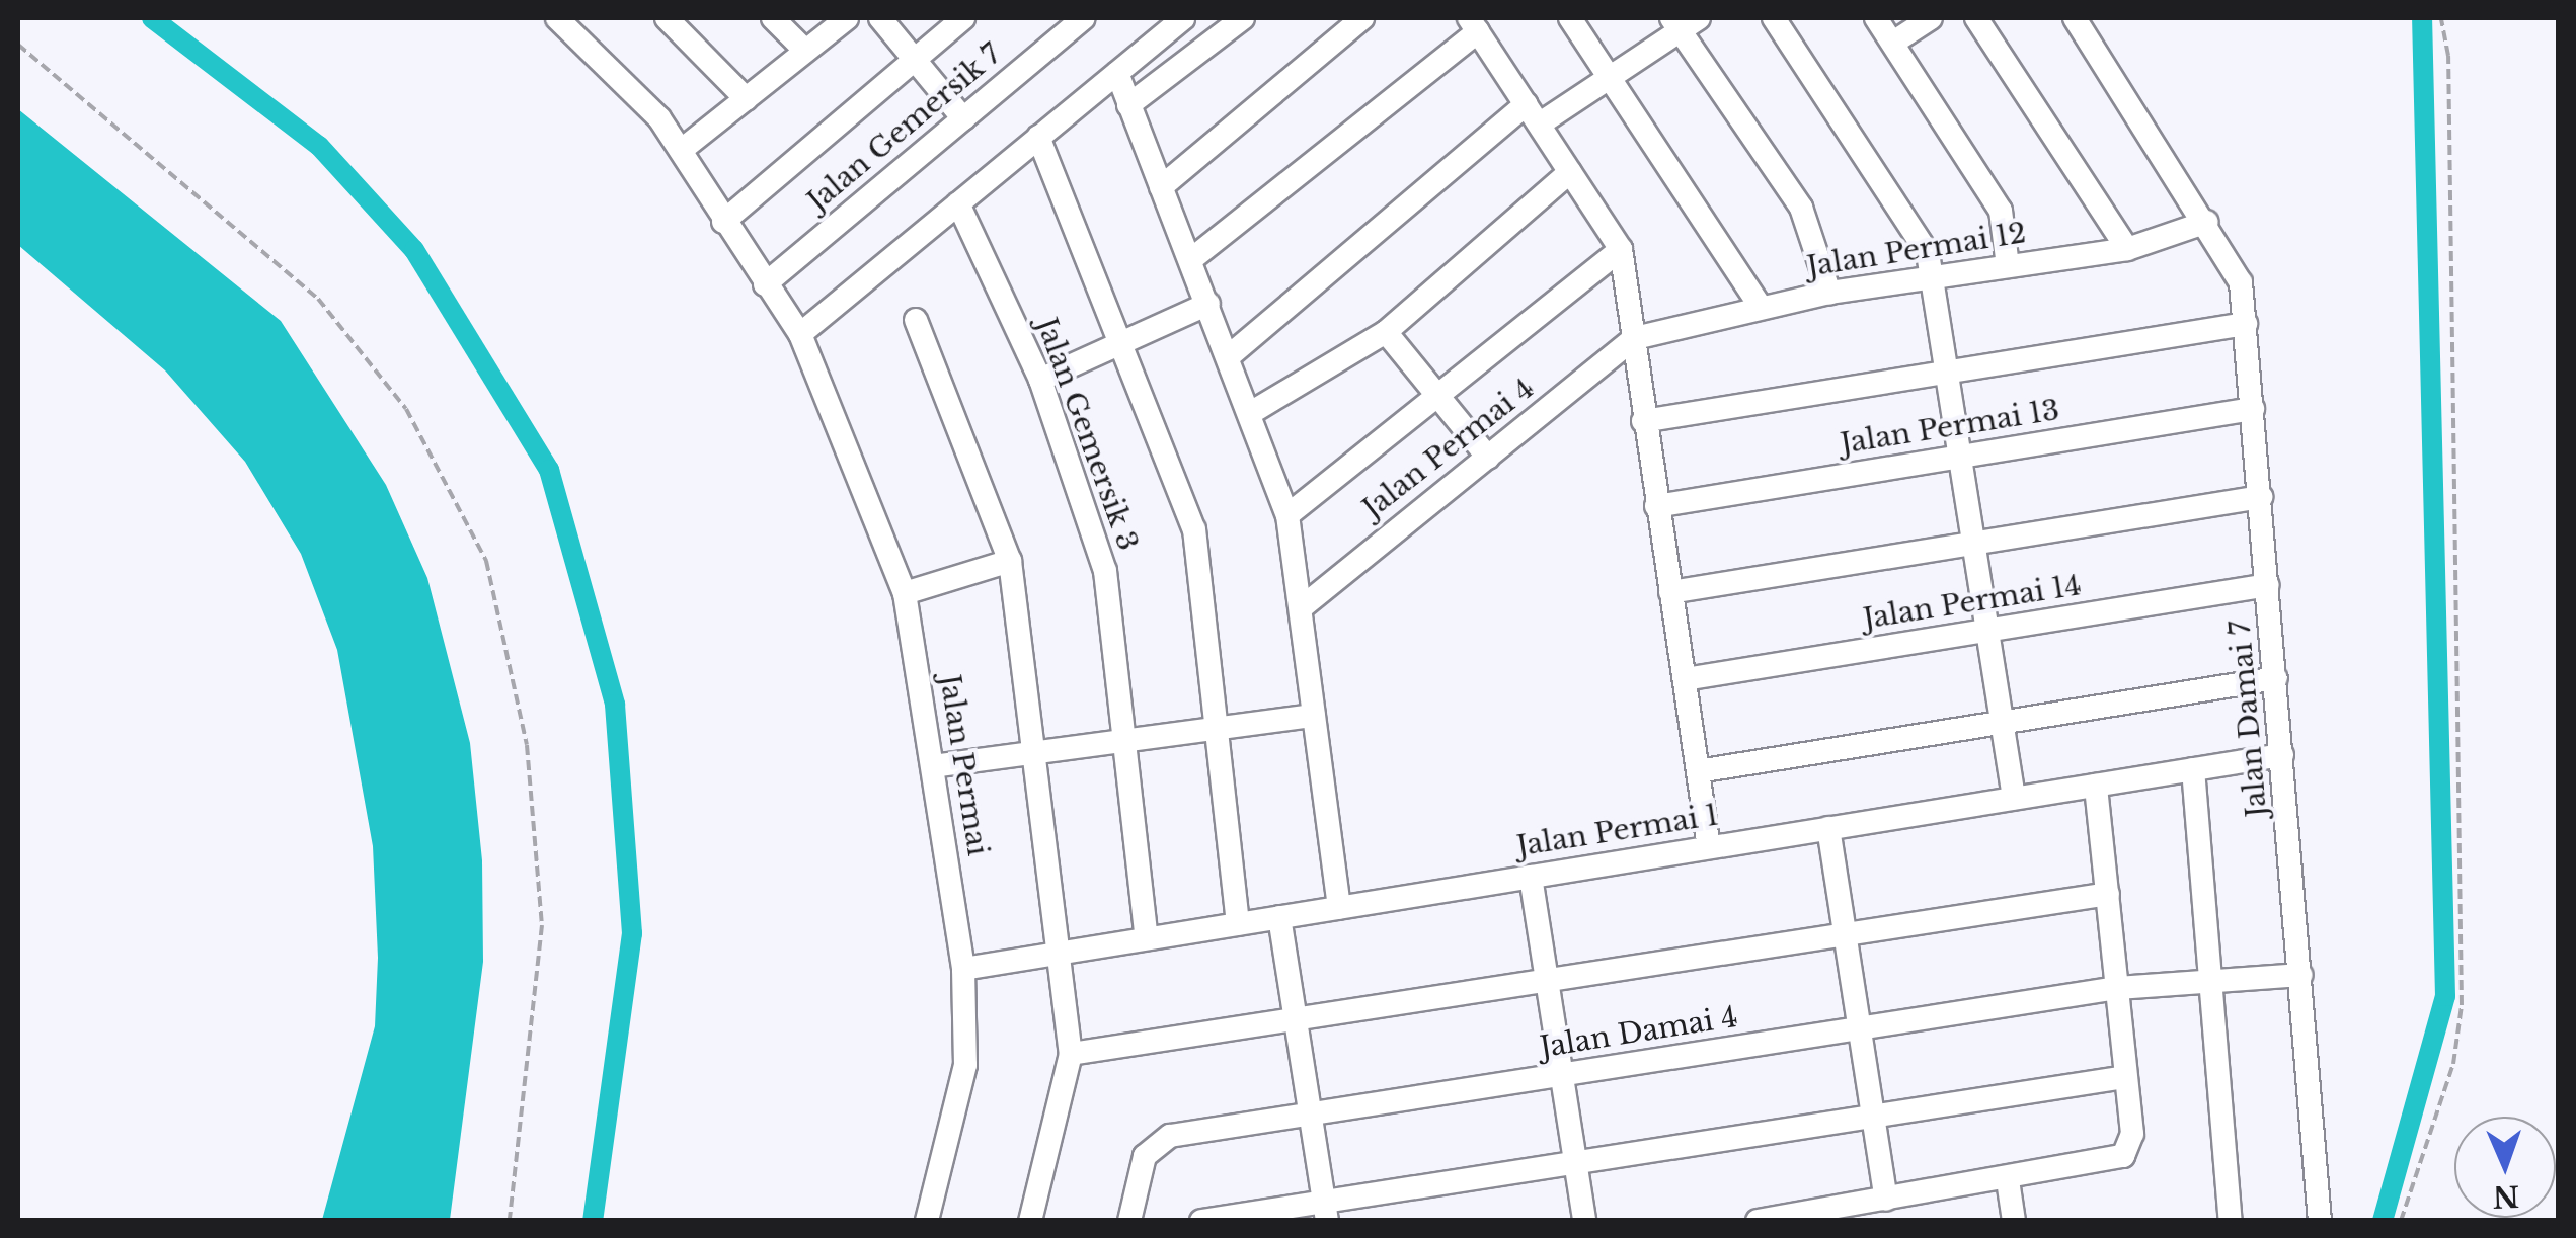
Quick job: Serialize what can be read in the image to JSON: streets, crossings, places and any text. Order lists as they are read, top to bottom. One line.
{"streets":{"street":["Jalan Gemersik 7","Jalan Permai 12","Jalan Permai 13","Jalan Gemersik 3","Jalan Permai 4","Jalan Permai 14","Jalan Damai 7","Jalan Permai","Jalan Permai 1","Jalan Damai 4"]},"crossings":[["Jalan Gemersik 7","Jalan Permai"],["Jalan Permai 12","Jalan Permai 4"],["Jalan Permai 12","Jalan Damai 7"],["Jalan Permai 13","Jalan Damai 7"],["Jalan Gemersik 3","Jalan Permai 1"],["Jalan Permai 14","Jalan Damai 7"],["Jalan Damai 7","Jalan Permai 1"],["Jalan Damai 7","Jalan Damai 4"],["Jalan Permai","Jalan Permai 1"]],"north":"bottom"}
